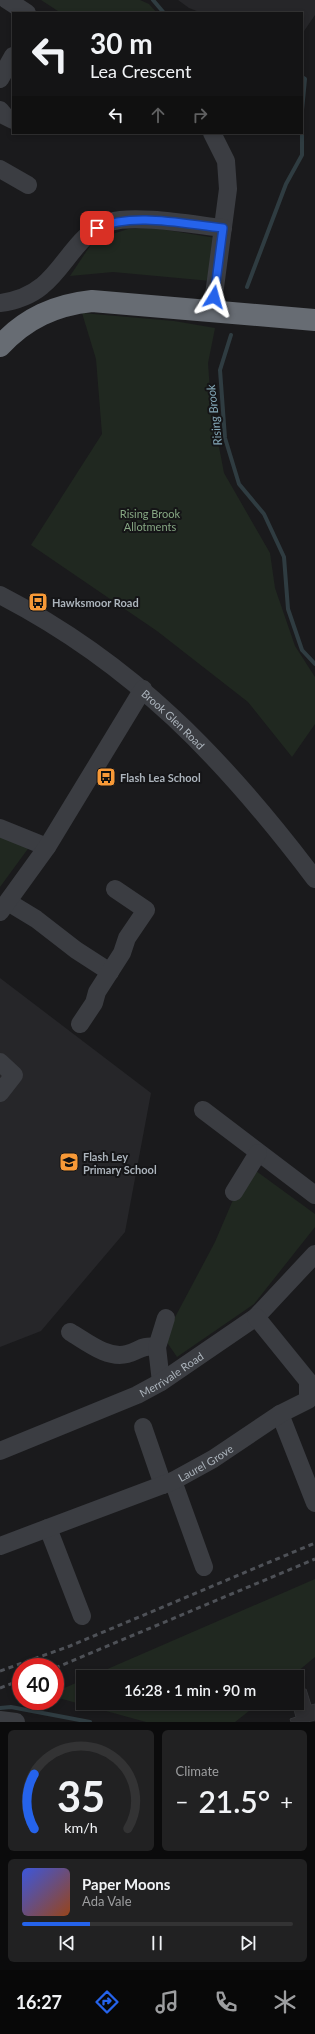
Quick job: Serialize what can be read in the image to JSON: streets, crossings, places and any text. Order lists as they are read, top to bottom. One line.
{"streets":{"street":["Brook Glen Road","Merrivale Road","Laurel Grove"]},"crossings":[["Merrivale Road","Laurel Grove"]],"water":["Rising Brook"],"parks":["Rising Brook Allotments"],"places":{"bus stop":["Hawksmoor Road","Flash Lea School"],"school or university":["Flash Ley Primary School"]},"page":{"turn":["30 m","Lea Crescent"],"limit":"40","trip":"16:28 · 1 min · 90 m","tile":"Climate","heat":["−","21.5°","+"],"song":["Paper Moons","Ada Vale"],"tabs":"16:27","gauge":["35","km/h"]}}
